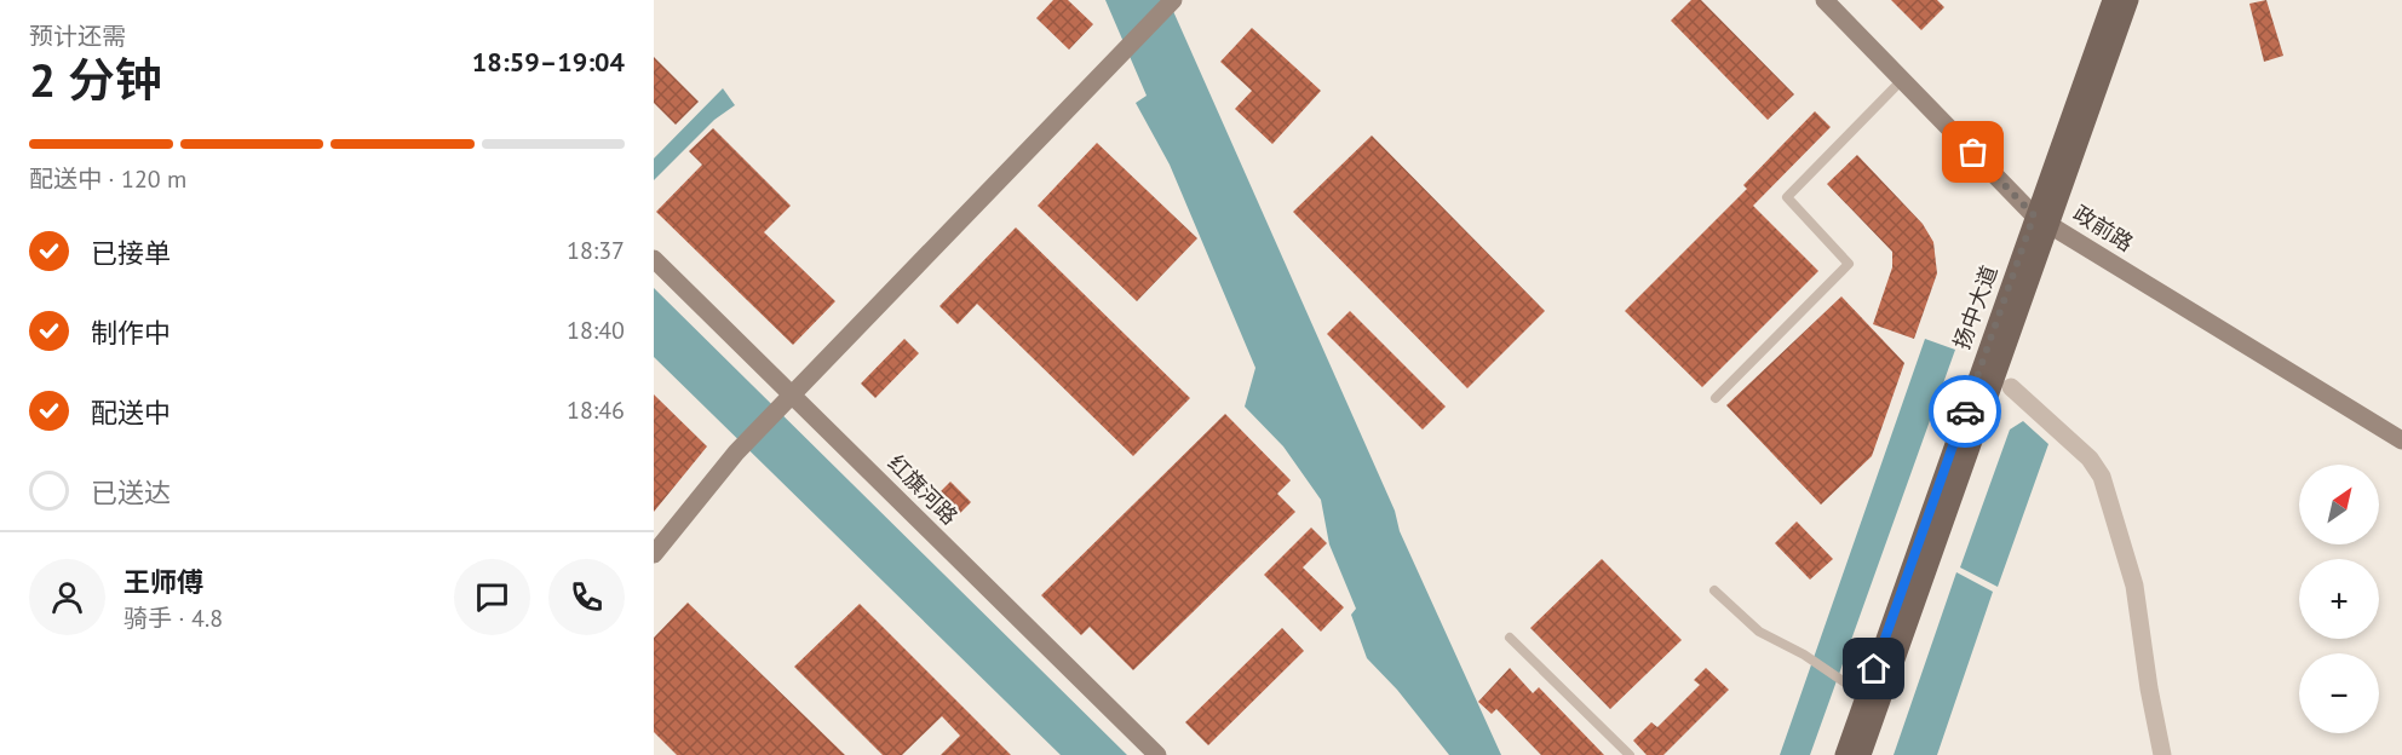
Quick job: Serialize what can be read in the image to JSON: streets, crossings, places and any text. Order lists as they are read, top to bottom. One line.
{"streets":{"main road":["扬中大道"],"street":["政前路","红旗河路"]},"crossings":[["政前路","扬中大道"]],"north":"top right","page":{"heading":["2 分钟","预计还需","18:59–19:04"],"panel":["王师傅","骑手 · 4.8"],"bar":"配送中 · 120 m","list":[["已接单","18:37"],["制作中","18:40"],["配送中","18:46"],"已送达"],"map_buttons":["+","−"]}}
